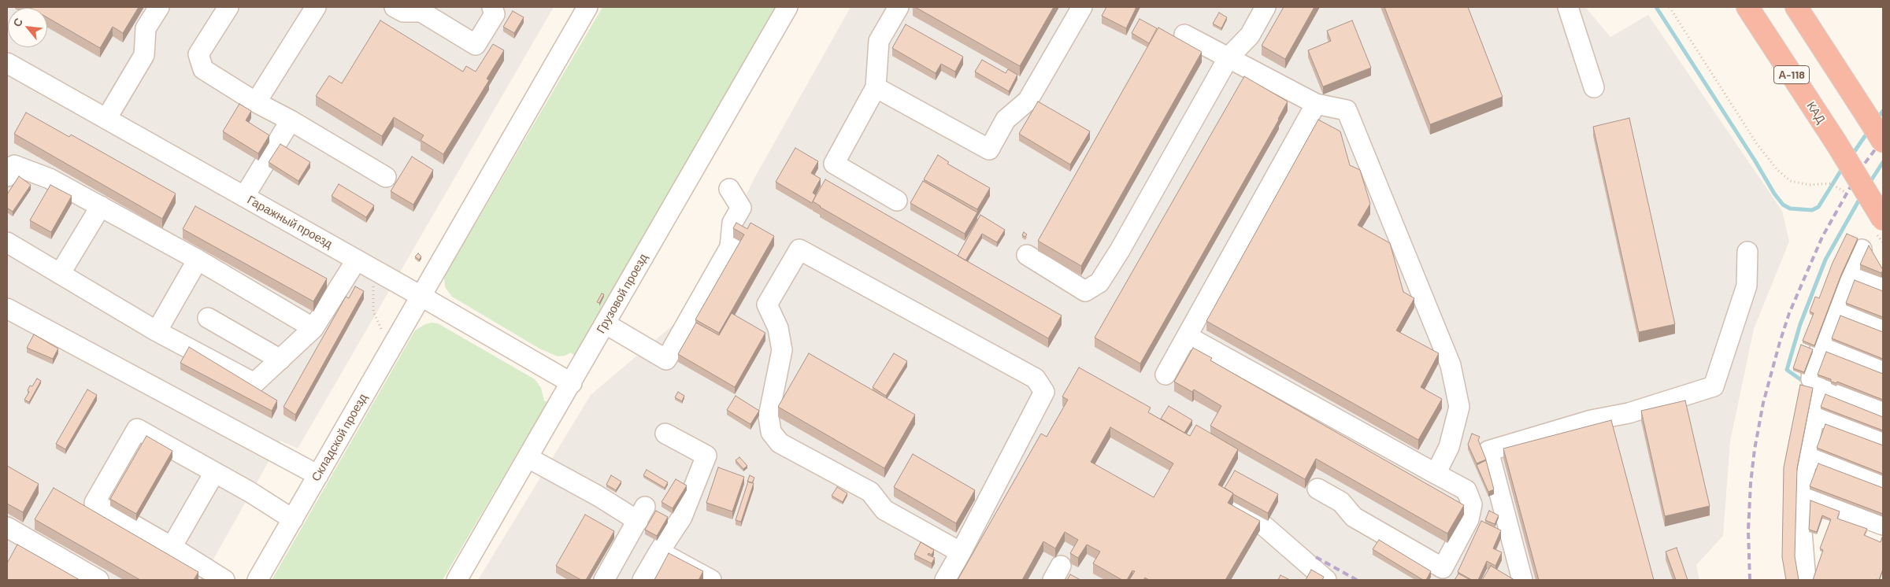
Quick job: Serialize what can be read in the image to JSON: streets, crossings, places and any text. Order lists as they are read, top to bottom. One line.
{"streets":{"highway":["А-118","КАД"],"street":["Гаражный проезд","Грузовой проезд","Складской проезд"]},"crossings":[["Гаражный проезд","Грузовой проезд"],["Гаражный проезд","Складской проезд"]],"north":"top left"}
